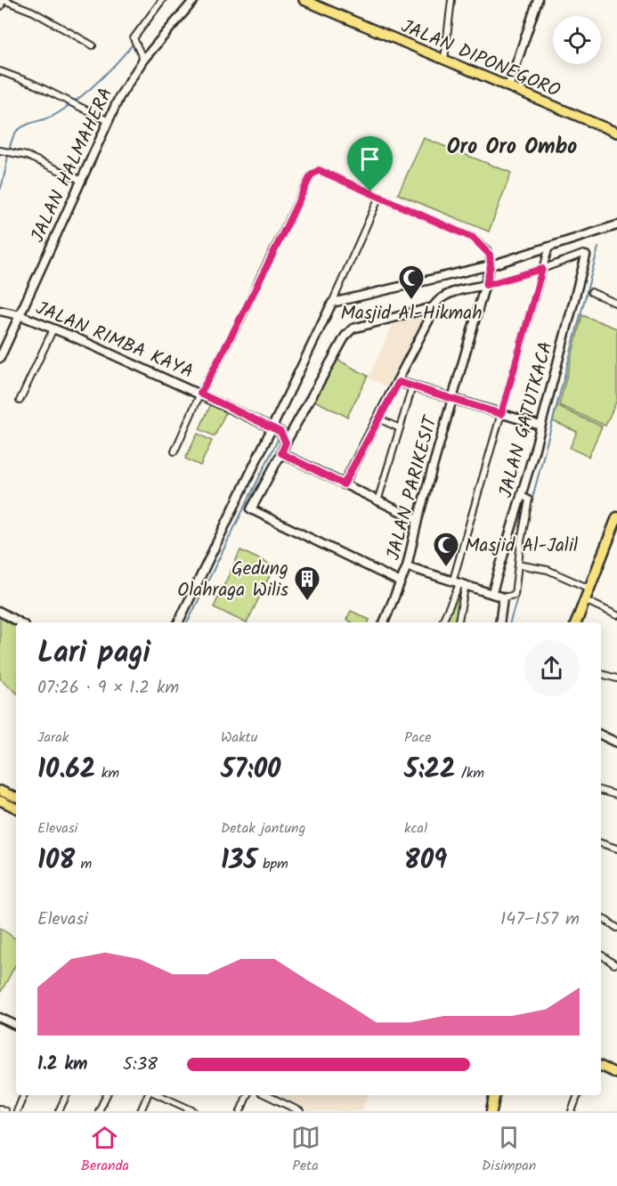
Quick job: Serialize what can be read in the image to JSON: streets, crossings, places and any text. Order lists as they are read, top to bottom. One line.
{"streets":{"main road":["JALAN DIPONEGORO"],"street":["JALAN HALMAHERA","JALAN RIMBA KAYA","JALAN GATUTKACA","JALAN PARIKESIT"]},"crossings":[["JALAN HALMAHERA","JALAN RIMBA KAYA"]],"districts":["Oro Oro Ombo"],"places":{"mosque":["Masjid Al-Hikmah","Masjid Al-Jalil"],"building":["Gedung Olahraga Wilis"]},"page":{"heading":["Lari pagi","07:26 · 9 × 1.2 km"],"stats":[["Jarak","10.62 km"],["Waktu","57:00"],["Pace","5:22 /km"],["Elevasi","108 m"],["Detak jantung","135 bpm"],["kcal","809"]],"chart":["Elevasi","147–157 m"],"list":[{"name":"1.2 km","note":"5:38"}],"tabs":["Beranda","Peta","Disimpan"]}}
